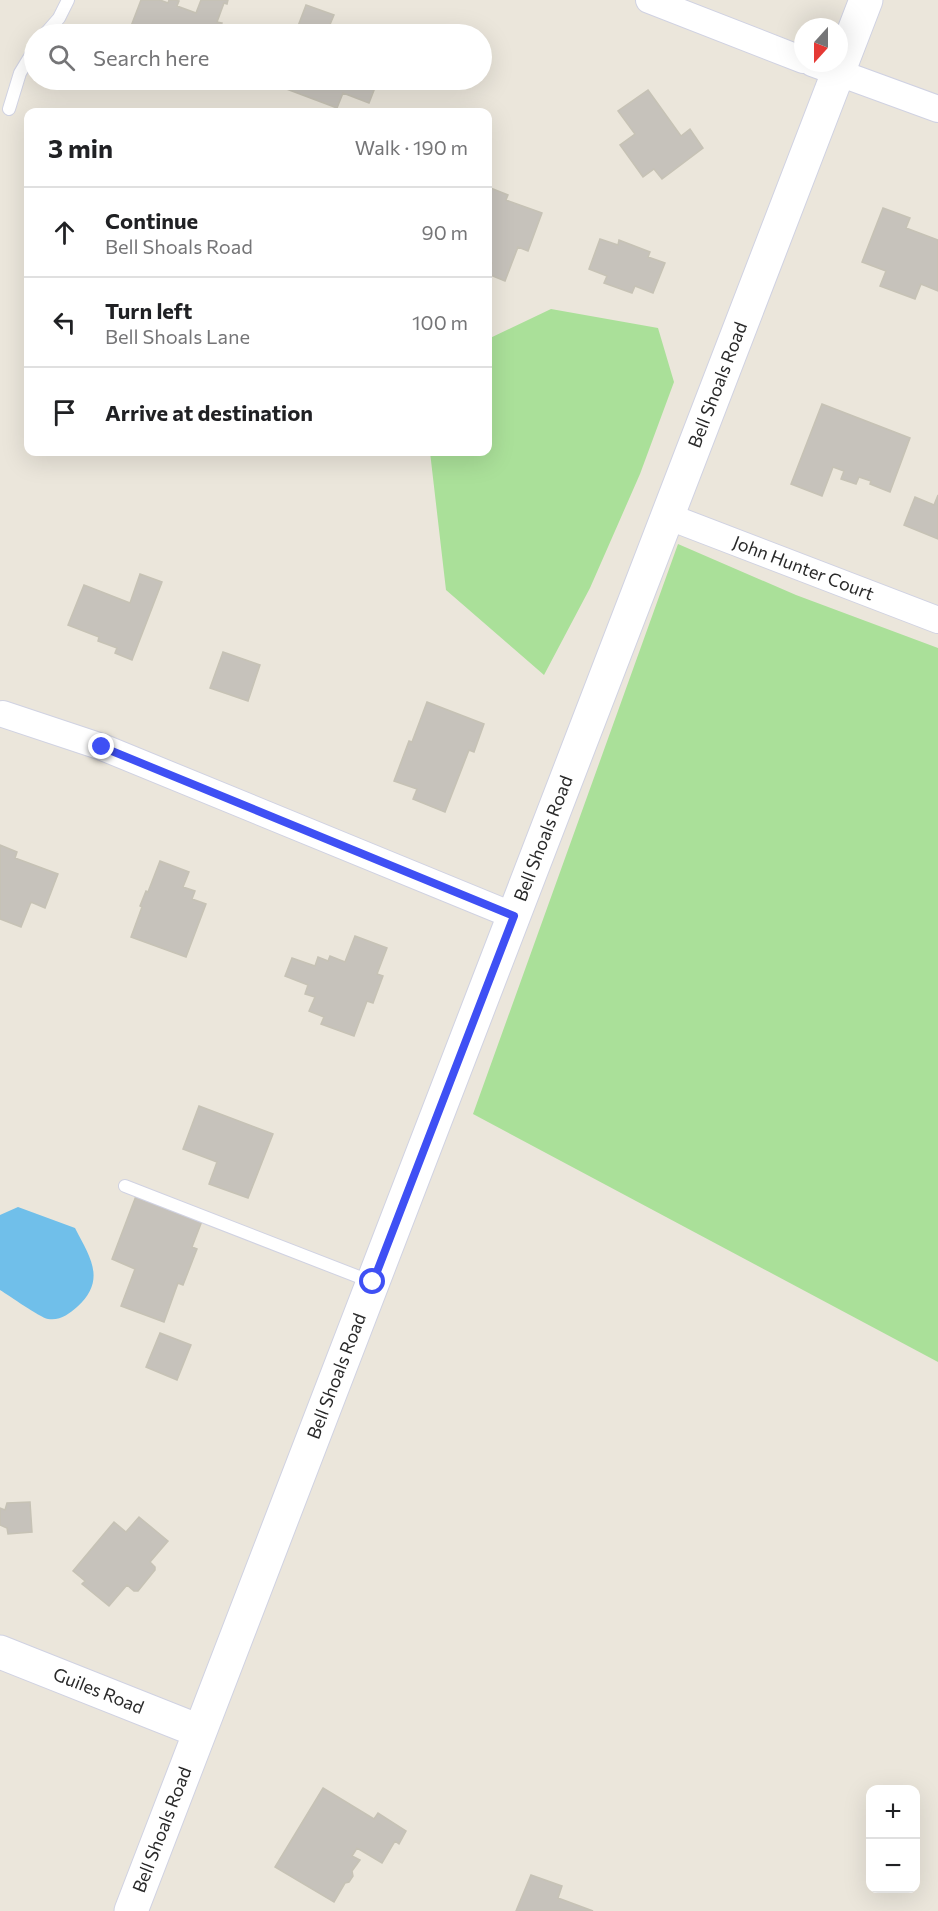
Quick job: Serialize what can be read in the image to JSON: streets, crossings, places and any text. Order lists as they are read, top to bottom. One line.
{"streets":{"main road":["Bell Shoals Road","Guiles Road"],"street":["John Hunter Court"]},"crossings":[["Bell Shoals Road","John Hunter Court"],["Bell Shoals Road","Guiles Road"]],"north":"bottom","page":{"search":"Search here","heading":["3 min","Walk · 190 m"],"list":[["Continue","Bell Shoals Road","90 m"],["Turn left","Bell Shoals Lane","100 m"],"Arrive at destination"],"map_buttons":["+","−"]}}
